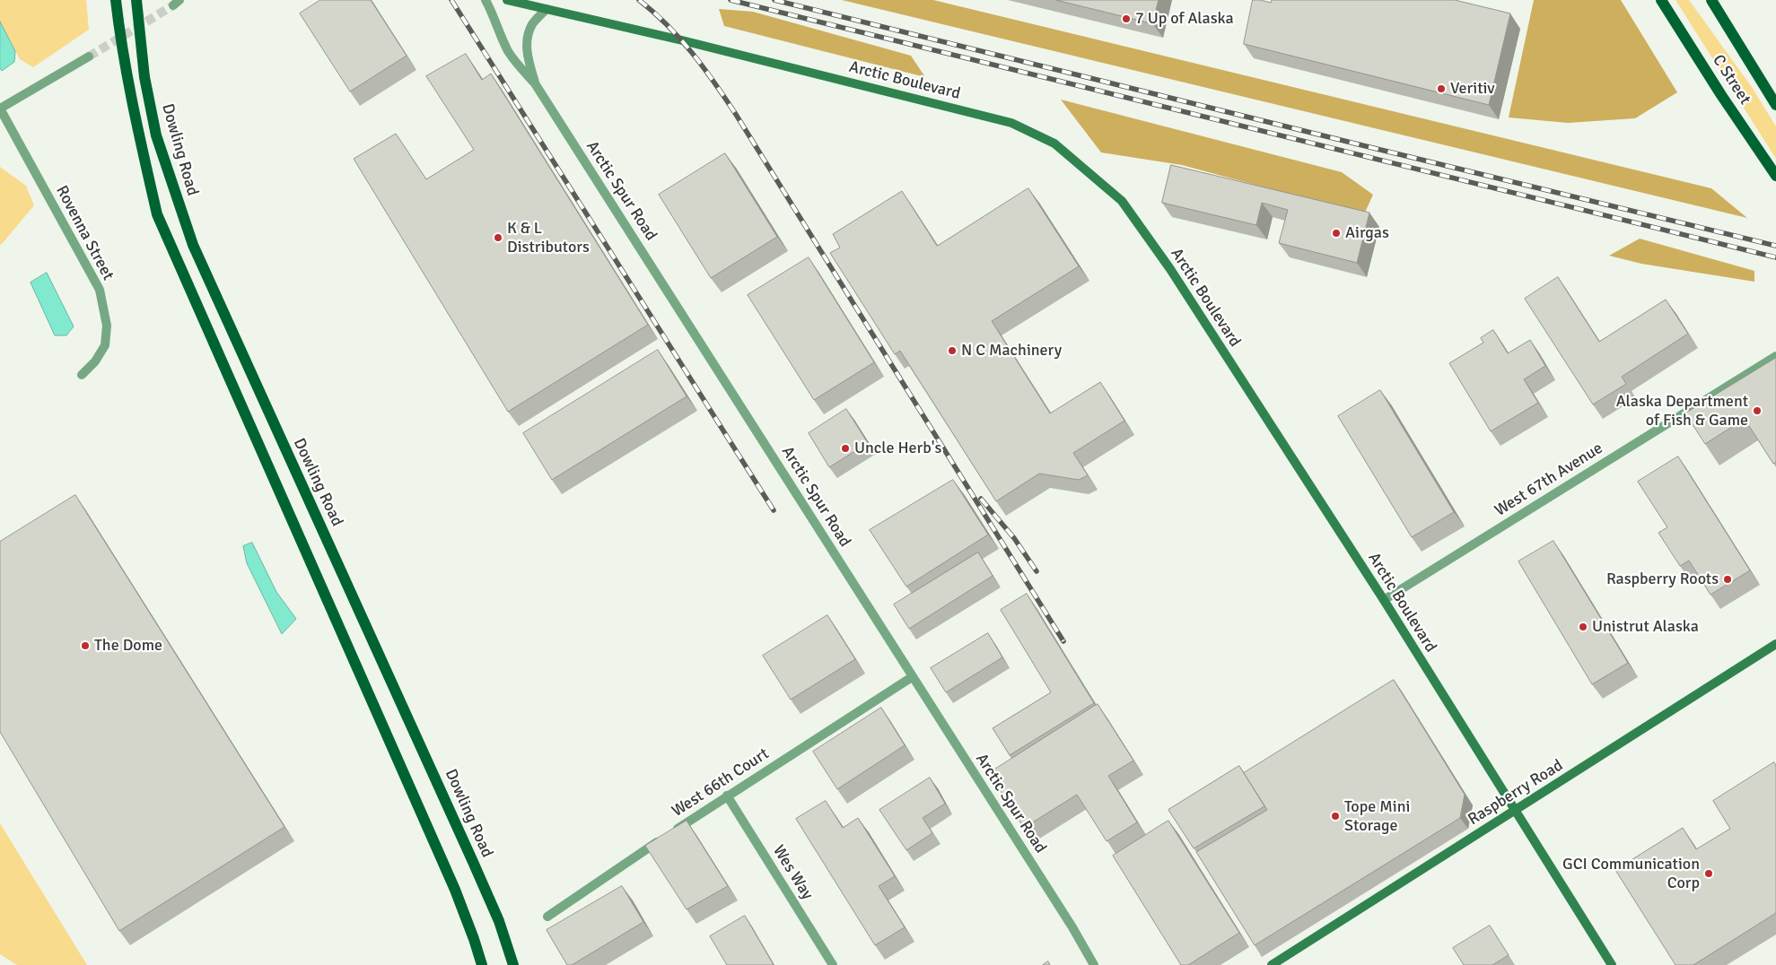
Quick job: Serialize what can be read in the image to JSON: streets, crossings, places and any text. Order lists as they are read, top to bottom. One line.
{"streets":{"main road":["C Street","Arctic Boulevard","Dowling Road","Raspberry Road"],"street":["Arctic Spur Road","Rovenna Street","West 67th Avenue","West 66th Court","Wes Way"]},"crossings":[["Arctic Boulevard","Arctic Spur Road"],["Arctic Boulevard","West 67th Avenue"],["Arctic Boulevard","Raspberry Road"],["Arctic Spur Road","West 66th Court"],["West 66th Court","Wes Way"]],"places":["7 Up of Alaska","Veritiv","Airgas","K & L Distributors","N C Machinery","Alaska Department of Fish & Game","Uncle Herb's","Raspberry Roots","Unistrut Alaska","The Dome","Tope Mini Storage","GCI Communication Corp"]}
